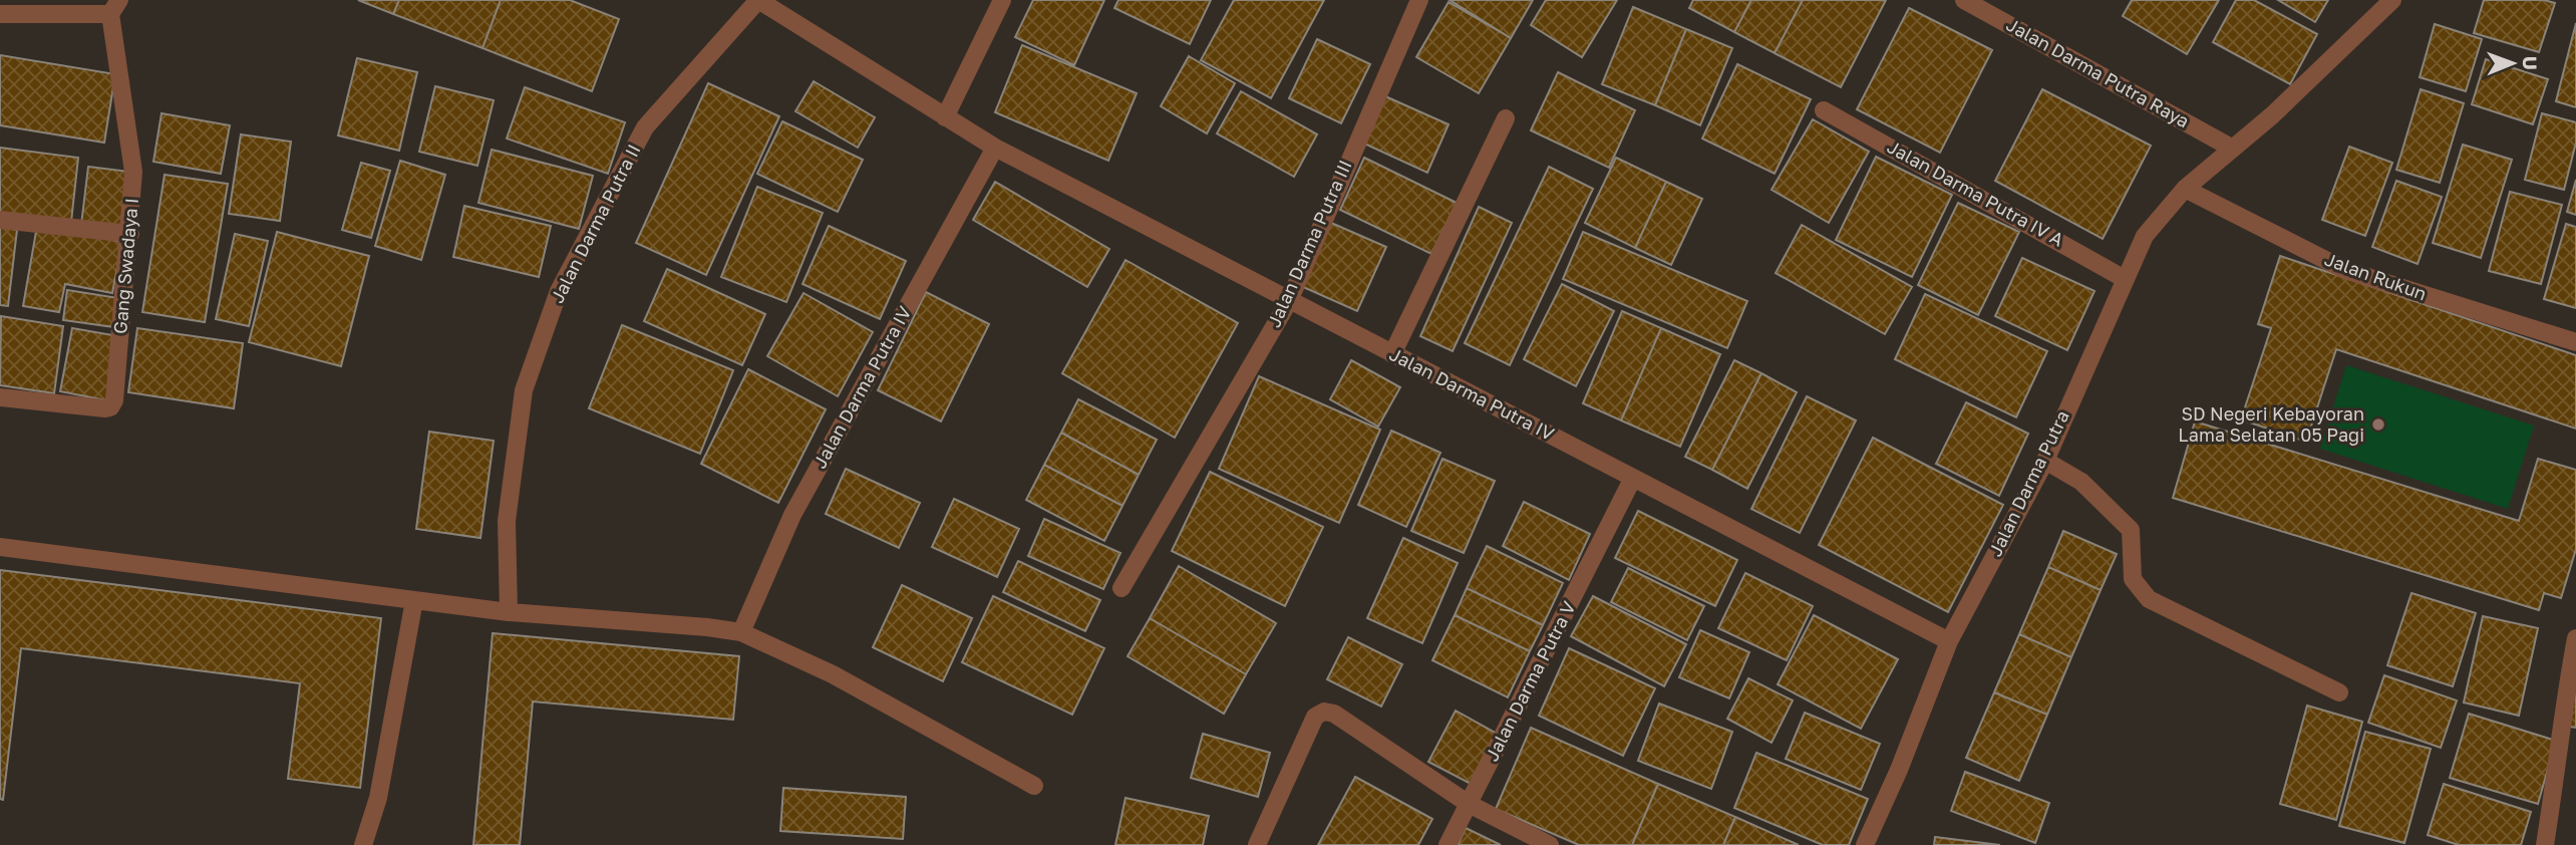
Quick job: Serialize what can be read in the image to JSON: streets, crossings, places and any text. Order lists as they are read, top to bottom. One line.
{"streets":{"street":["Jalan Darma Putra Raya","Jalan Darma Putra IV A","Jalan Darma Putra II","Jalan Darma Putra III","Gang Swadaya I","Jalan Rukun","Jalan Darma Putra IV","Jalan Darma Putra","Jalan Darma Putra V"]},"crossings":[["Jalan Darma Putra Raya","Jalan Darma Putra"],["Jalan Darma Putra IV A","Jalan Darma Putra"],["Jalan Darma Putra II","Jalan Darma Putra IV"],["Jalan Darma Putra III","Jalan Darma Putra IV"],["Jalan Rukun","Jalan Darma Putra"],["Jalan Darma Putra IV","Jalan Darma Putra"],["Jalan Darma Putra IV","Jalan Darma Putra V"]],"places":["SD Negeri Kebayoran Lama Selatan 05 Pagi"],"north":"right"}
